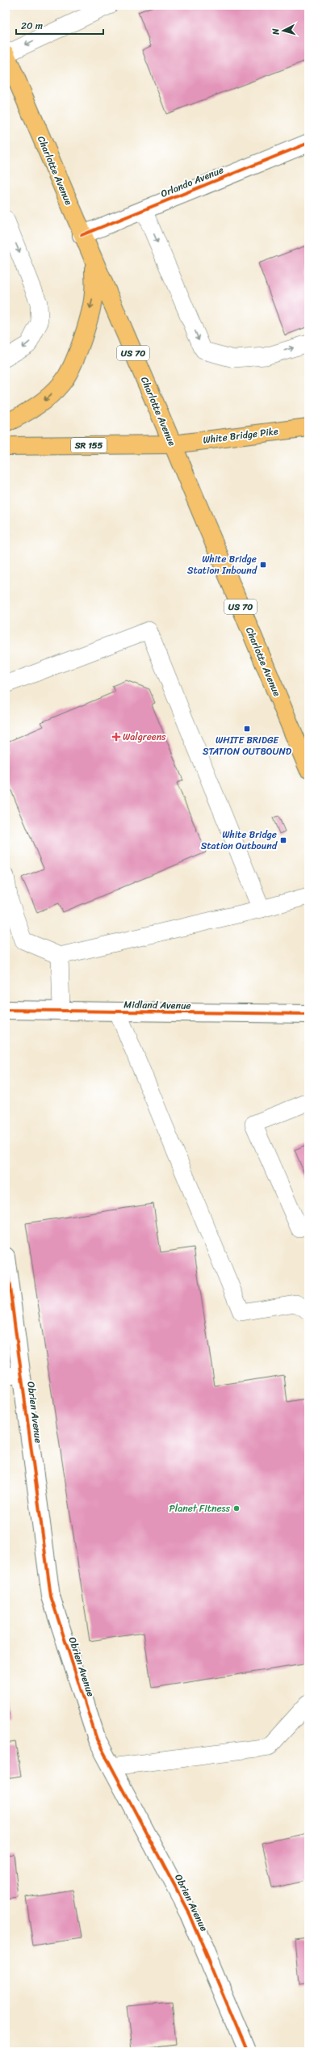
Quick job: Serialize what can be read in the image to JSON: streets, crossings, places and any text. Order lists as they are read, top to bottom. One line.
{"streets":{"main road":["Charlotte Avenue","US 70","White Bridge Pike","SR 155"],"street":["Orlando Avenue","Midland Avenue","Obrien Avenue"]},"crossings":[["Charlotte Avenue","Orlando Avenue"],["Charlotte Avenue","White Bridge Pike"],["Charlotte Avenue","SR 155"],["White Bridge Pike","SR 155"]],"places":{"transit":["White Bridge Station Inbound","WHITE BRIDGE STATION OUTBOUND","White Bridge Station Outbound"],"health":["Walgreens"],"other":["Planet Fitness"]},"scale_bar":"20 m","north":"left"}
